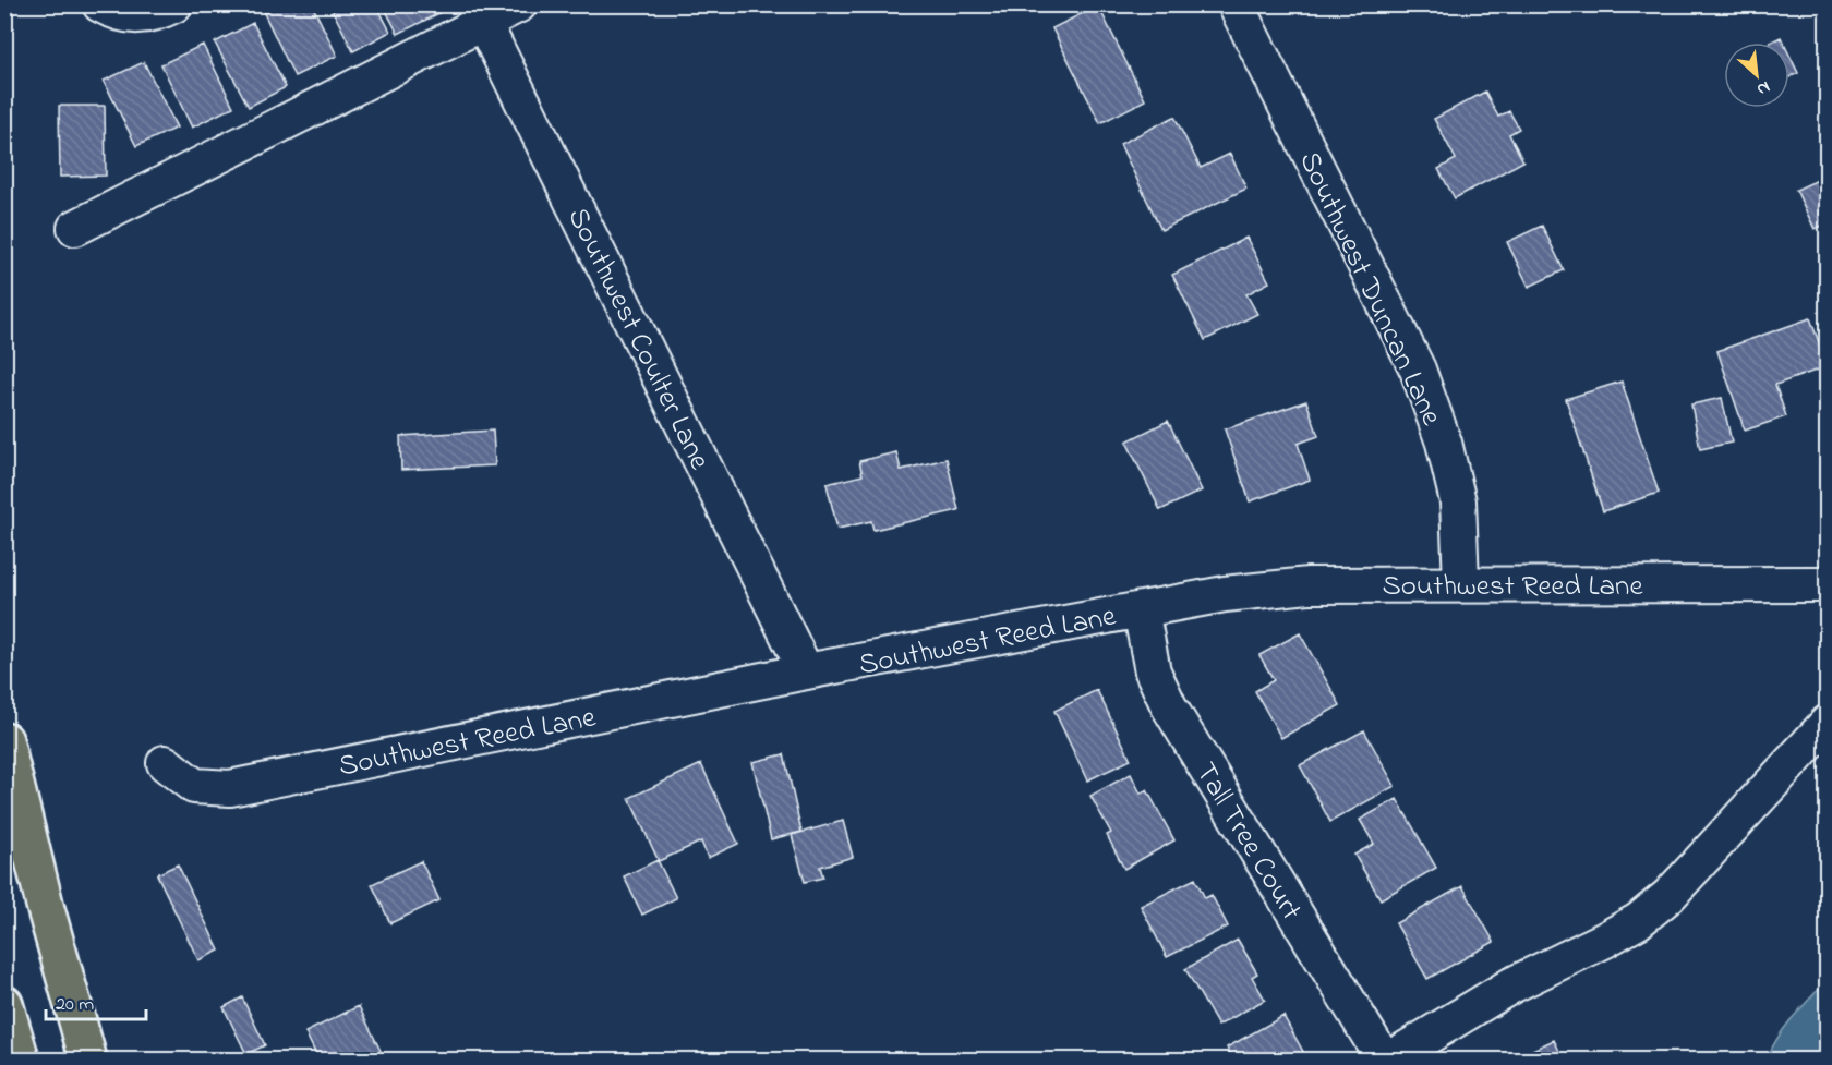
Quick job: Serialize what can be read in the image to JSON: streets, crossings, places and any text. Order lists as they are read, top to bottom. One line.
{"streets":{"street":["Southwest Duncan Lane","Southwest Coulter Lane","Southwest Reed Lane","Tall Tree Court"]},"crossings":[["Southwest Duncan Lane","Southwest Reed Lane"],["Southwest Coulter Lane","Southwest Reed Lane"],["Southwest Reed Lane","Tall Tree Court"]],"scale_bar":"20 m","north":"bottom right"}
